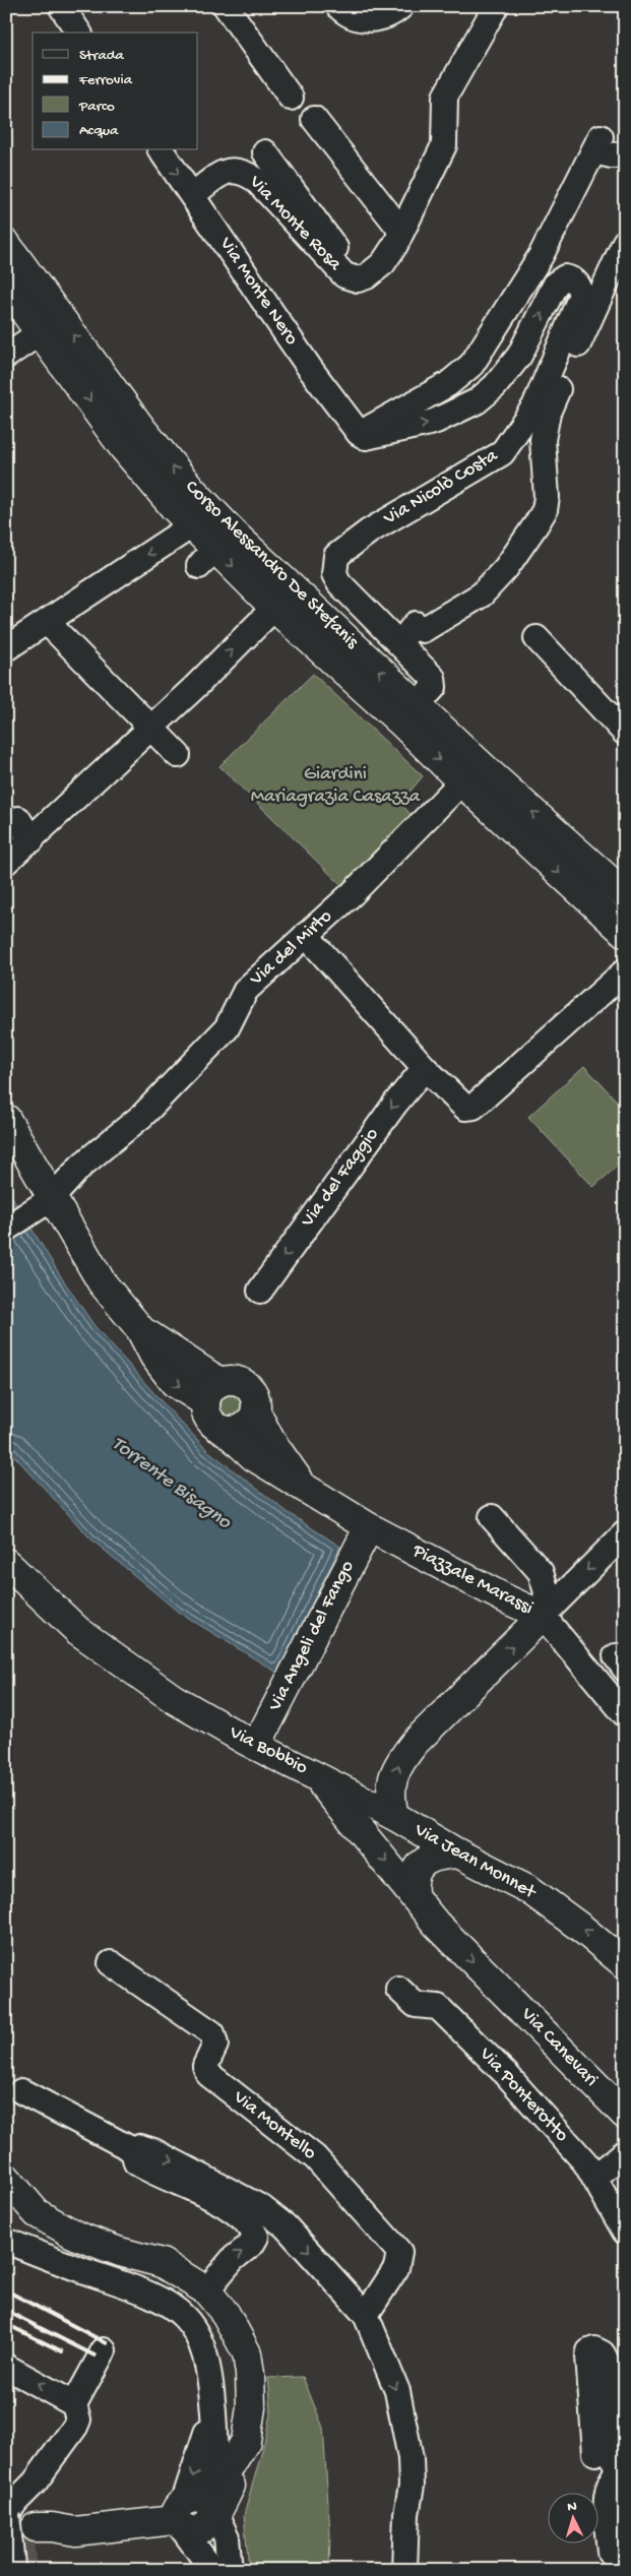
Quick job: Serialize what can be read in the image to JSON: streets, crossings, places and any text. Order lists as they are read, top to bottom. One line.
{"streets":{"main road":["Corso Alessandro De Stefanis","Piazzale Marassi","Via Angeli del Fango","Via Bobbio","Via Jean Monnet","Via Canevari"],"street":["Via Monte Rosa","Via Monte Nero","Via Nicolò Costa","Via del Mirto","Via del Faggio","Via Ponterotto","Via Montello"]},"crossings":[["Via Monte Rosa","Via Monte Nero"],["Via Monte Nero","Via Nicolò Costa"],["Via Nicolò Costa","Corso Alessandro De Stefanis"],["Via del Mirto","Piazzale Marassi"],["Piazzale Marassi","Via Angeli del Fango"],["Via Angeli del Fango","Via Bobbio"],["Via Bobbio","Via Jean Monnet"],["Via Bobbio","Via Canevari"]],"one_way":["Via del Faggio","Via Bobbio","Via Jean Monnet"],"water":["Torrente Bisagno"],"parks":["Giardini Mariagrazia Casazza"],"legend":["Strada","Ferrovia","Parco","Acqua"],"north":"top"}
